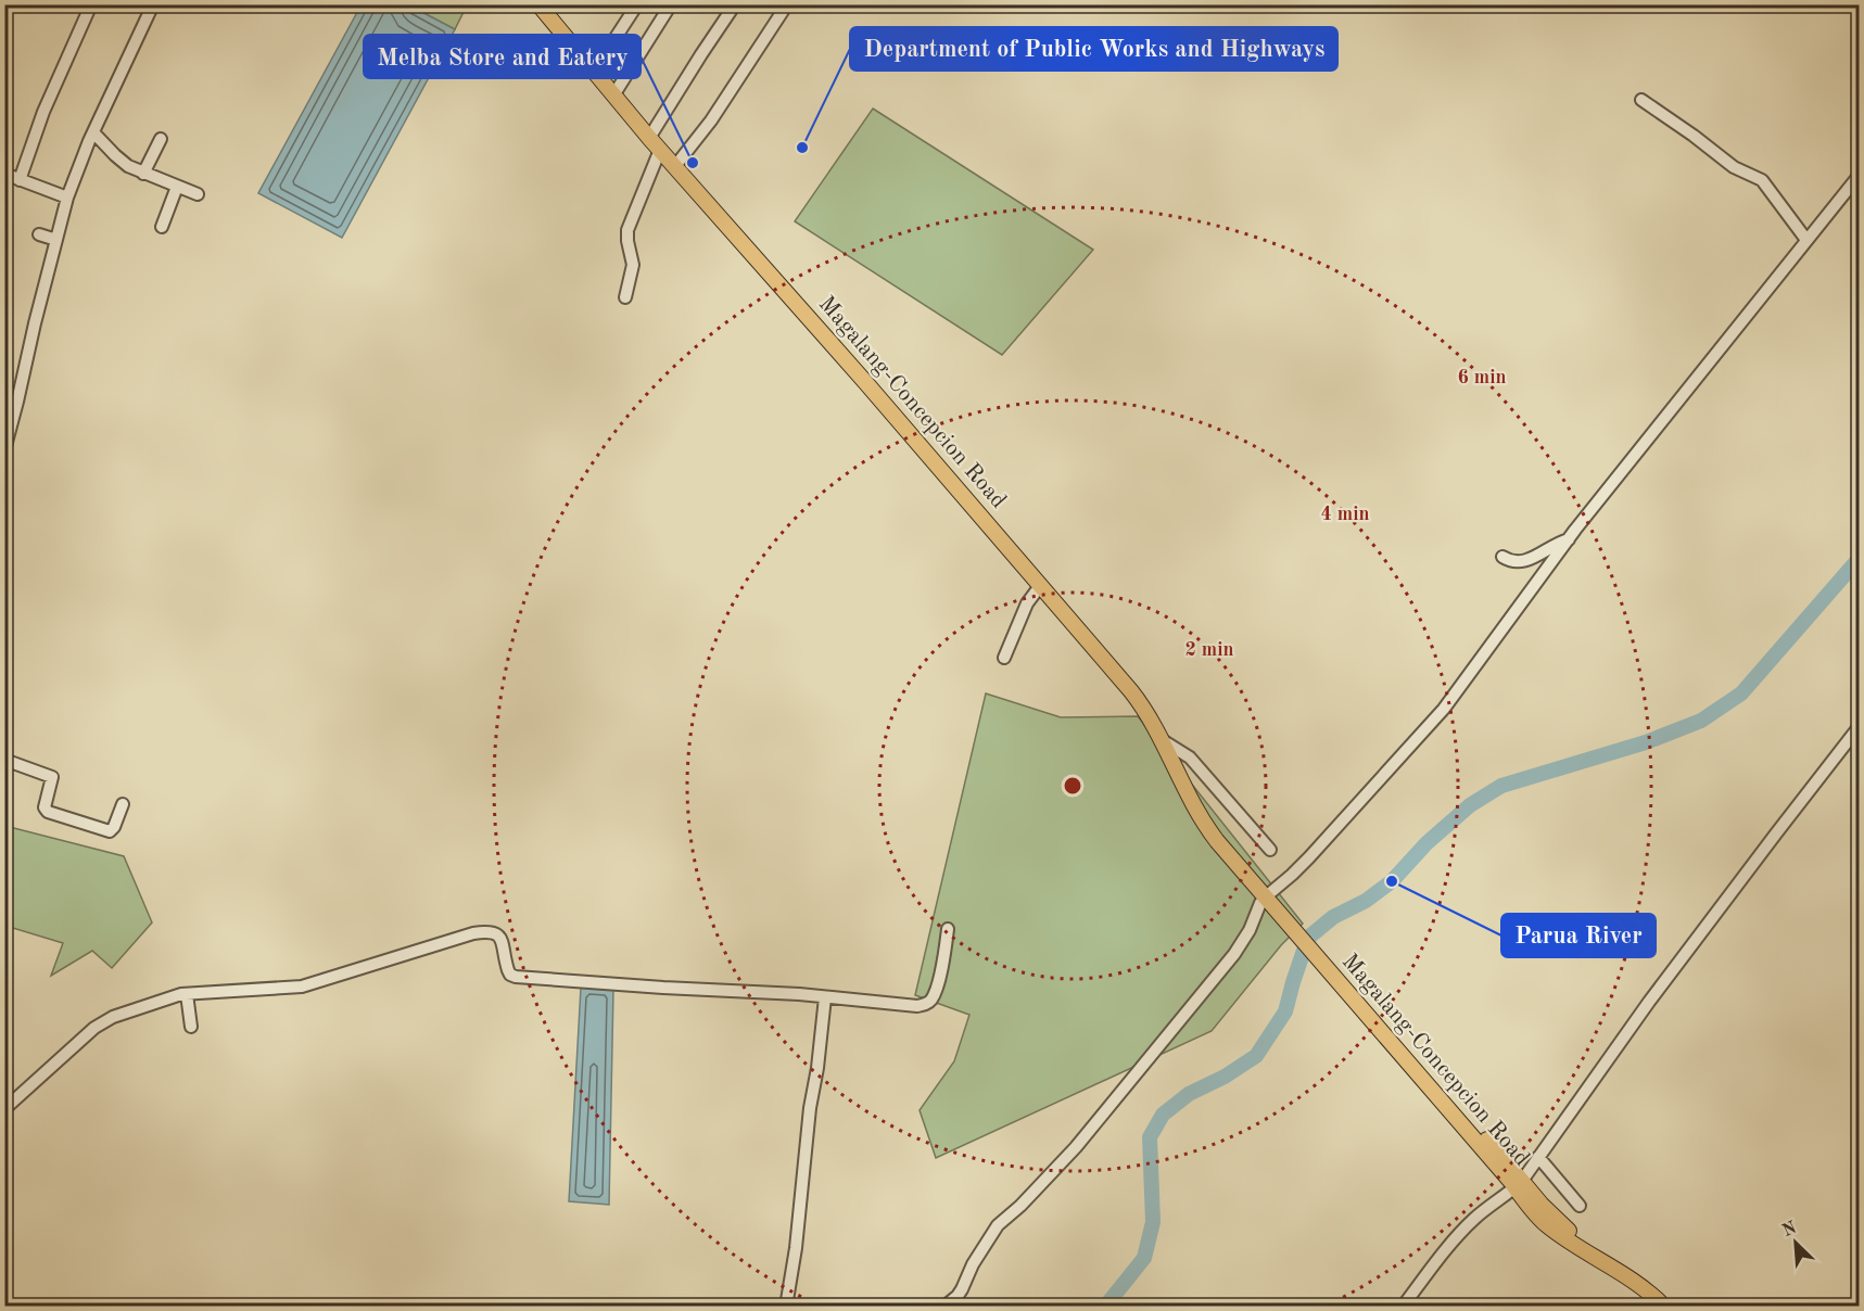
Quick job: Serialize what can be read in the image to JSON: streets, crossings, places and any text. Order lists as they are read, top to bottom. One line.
{"streets":{"main road":["Magalang-Concepcion Road"]},"places":["Department of Public Works and Highways","Melba Store and Eatery","Parua River"],"north":"top left","rings":["6 min","4 min","2 min"]}
